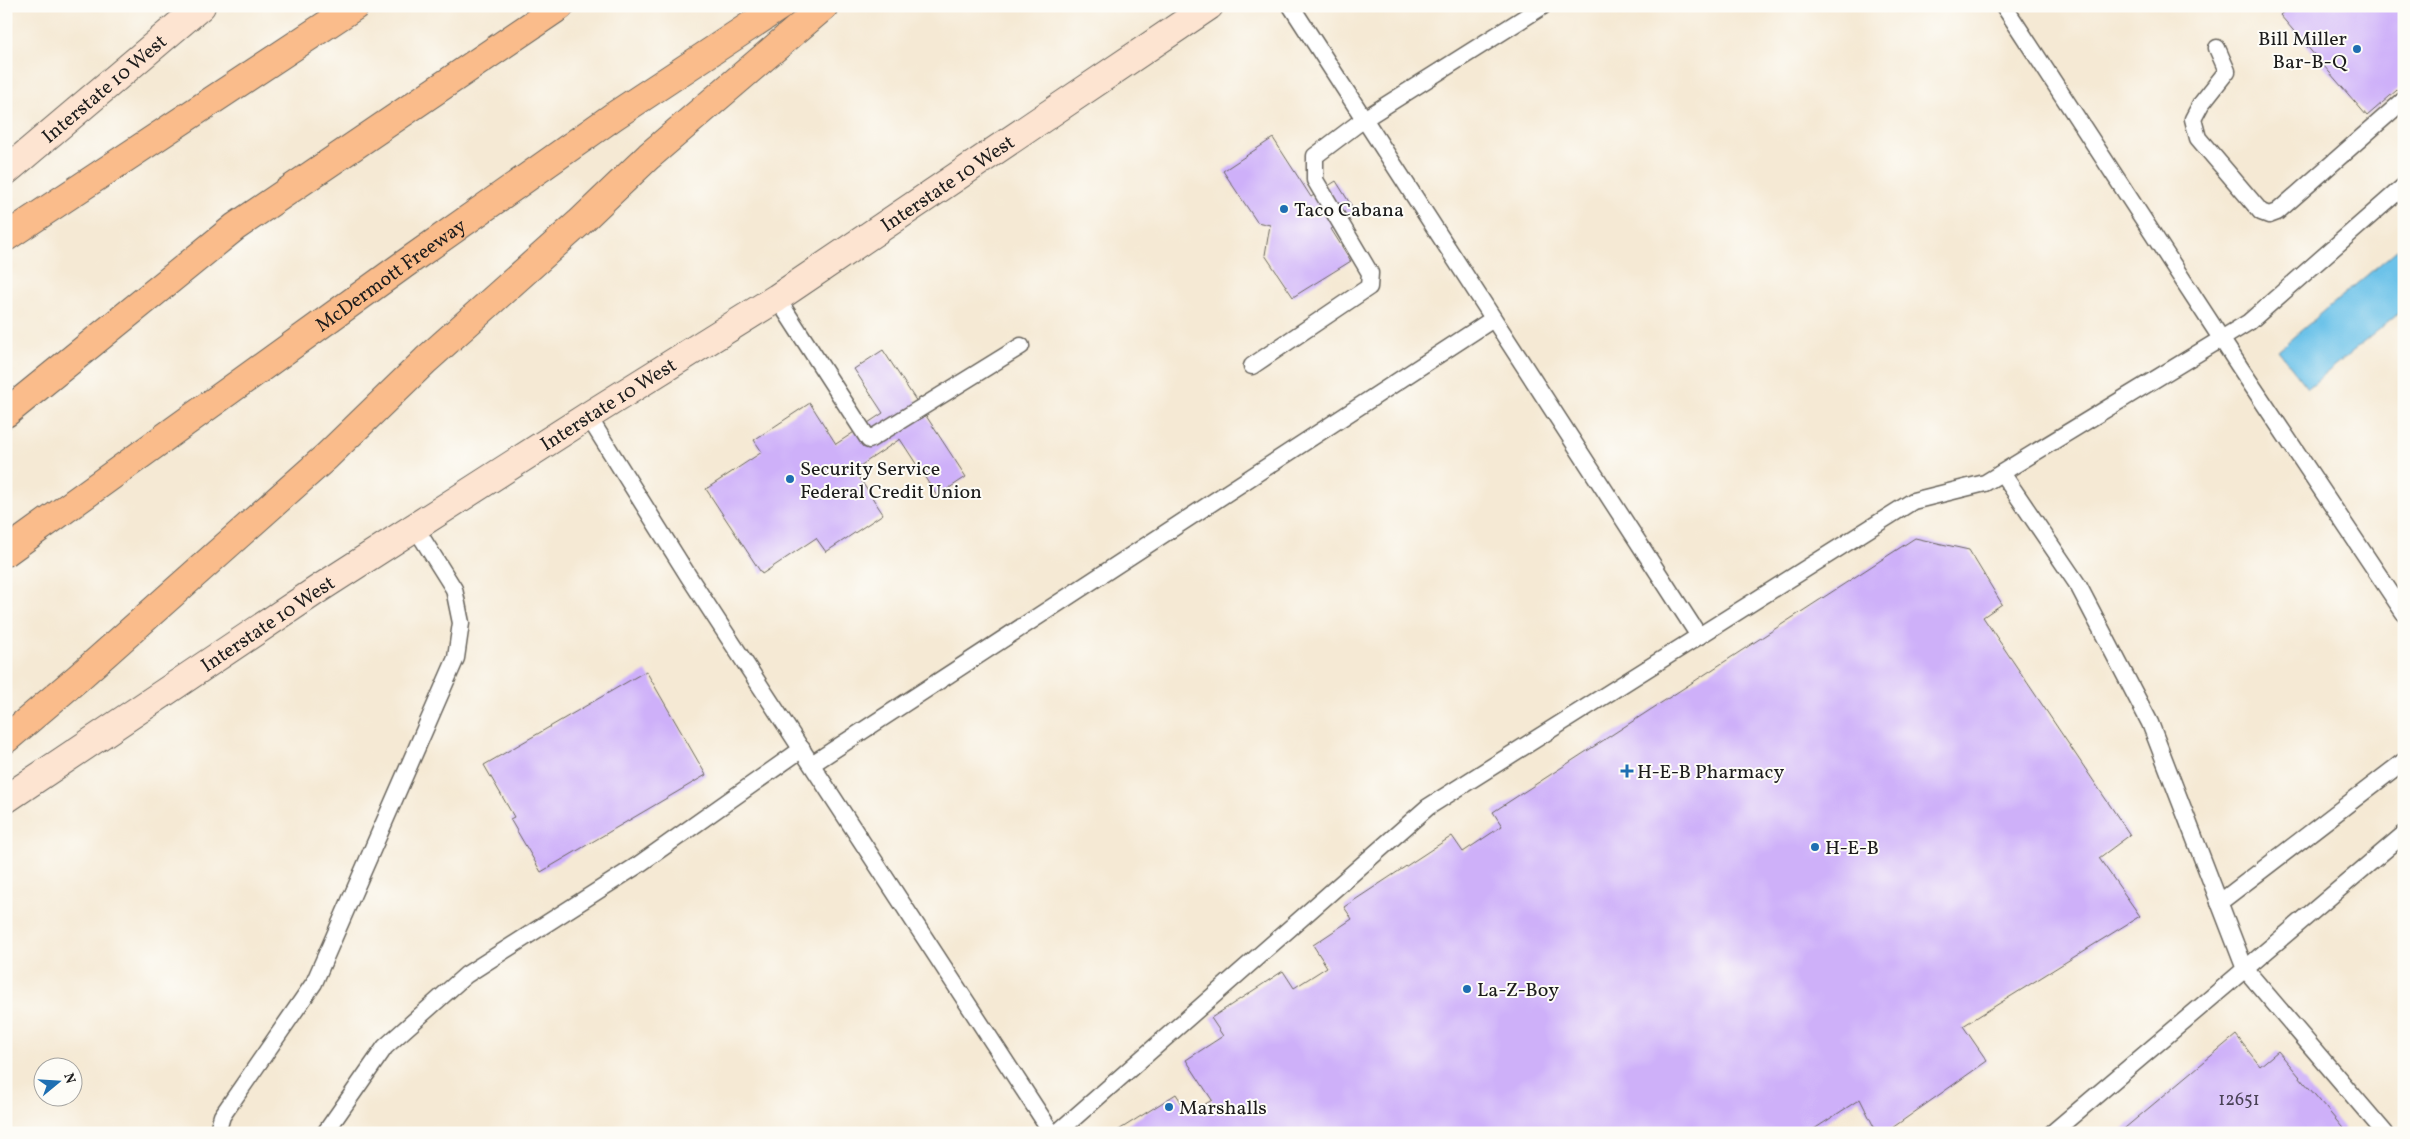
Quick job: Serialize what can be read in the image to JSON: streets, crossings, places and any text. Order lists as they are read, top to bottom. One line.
{"streets":{"highway":["McDermott Freeway"],"main road":["Interstate 10 West"]},"places":{"other":["Bill Miller Bar-B-Q","Taco Cabana","Security Service Federal Credit Union","H-E-B","La-Z-Boy","Marshalls"],"health":["H-E-B Pharmacy"]},"house_numbers":["12651"],"north":"right"}
